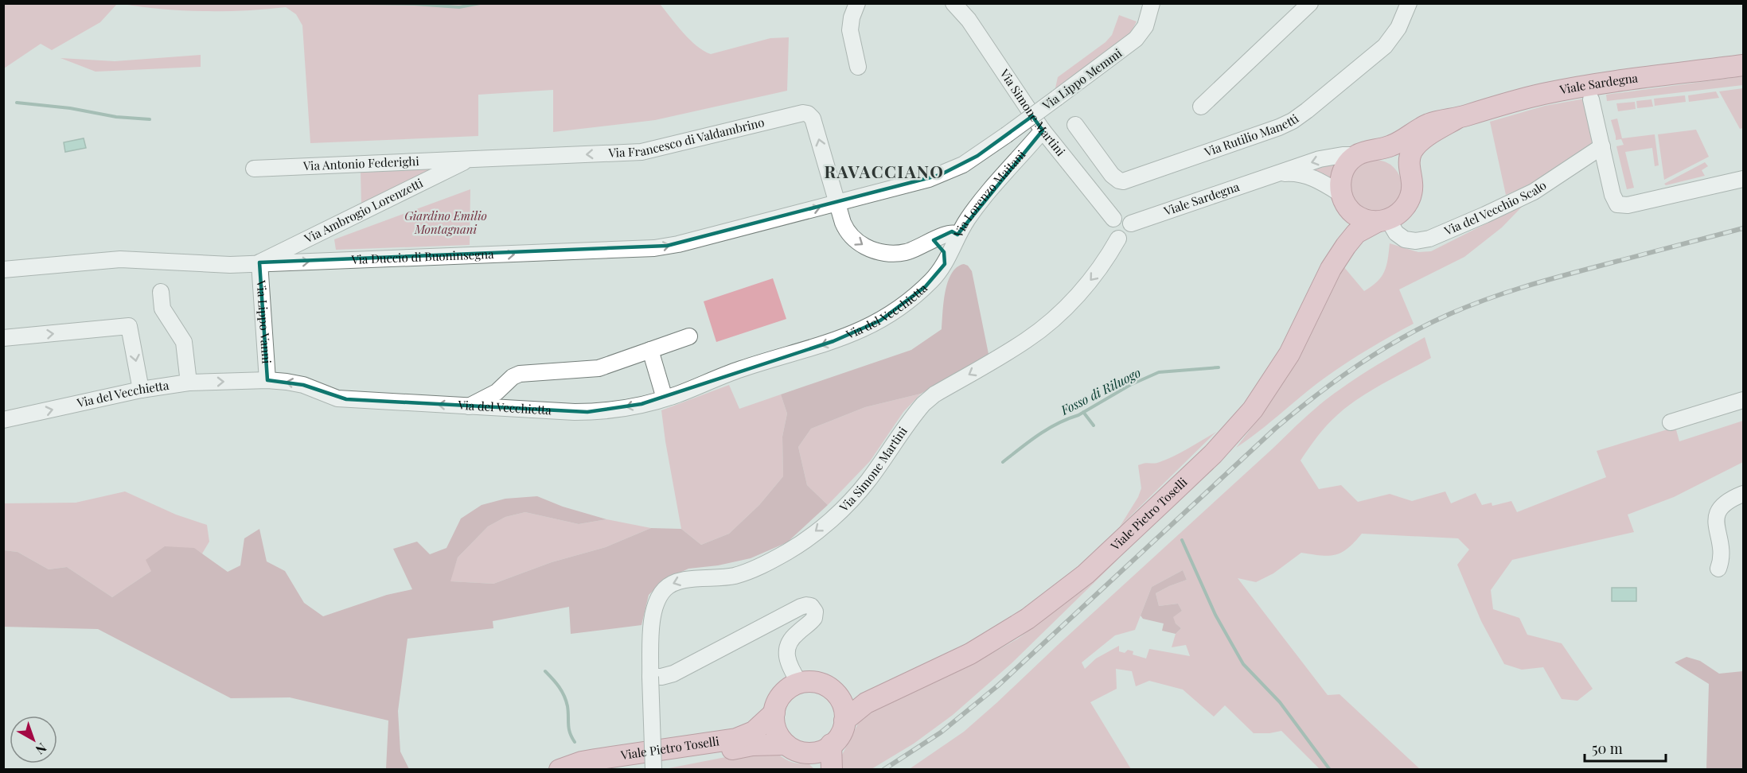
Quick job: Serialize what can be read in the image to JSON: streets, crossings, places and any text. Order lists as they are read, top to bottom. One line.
{"streets":{"main road":["Viale Sardegna","Viale Pietro Toselli"],"street":["Via Lippo Memmi","Via Simone Martini","Via Rutilio Manetti","Via Francesco di Valdambrino","Via Antonio Federighi","Via Lorenzo Maitani","Via del Vecchio Scalo","Via Ambrogio Lorenzetti","Via Duccio di Buoninsegna","Via del Vecchietta","Via Lippo Vanni"]},"crossings":[["Via Lippo Memmi","Via Francesco di Valdambrino"],["Via Lippo Memmi","Via Lorenzo Maitani"],["Via Lippo Memmi","Via Duccio di Buoninsegna"],["Viale Sardegna","Via Simone Martini"],["Viale Sardegna","Via del Vecchio Scalo"],["Viale Sardegna","Viale Pietro Toselli"],["Via Simone Martini","Via Lorenzo Maitani"],["Via Francesco di Valdambrino","Via Antonio Federighi"],["Via Francesco di Valdambrino","Via Lorenzo Maitani"],["Via Francesco di Valdambrino","Via Ambrogio Lorenzetti"],["Via Francesco di Valdambrino","Via Duccio di Buoninsegna"],["Via Antonio Federighi","Via Ambrogio Lorenzetti"],["Via Lorenzo Maitani","Via Duccio di Buoninsegna"],["Via Lorenzo Maitani","Via del Vecchietta"],["Via del Vecchio Scalo","Viale Pietro Toselli"],["Via Ambrogio Lorenzetti","Via Duccio di Buoninsegna"],["Via Ambrogio Lorenzetti","Via Lippo Vanni"],["Via Duccio di Buoninsegna","Via Lippo Vanni"],["Via del Vecchietta","Via Lippo Vanni"]],"one_way":["Via Simone Martini","Via Francesco di Valdambrino"],"districts":["RAVACCIANO"],"water":["Fosso di Riluogo"],"parks":["Giardino Emilio Montagnani"],"scale_bar":"50 m","north":"bottom right"}
